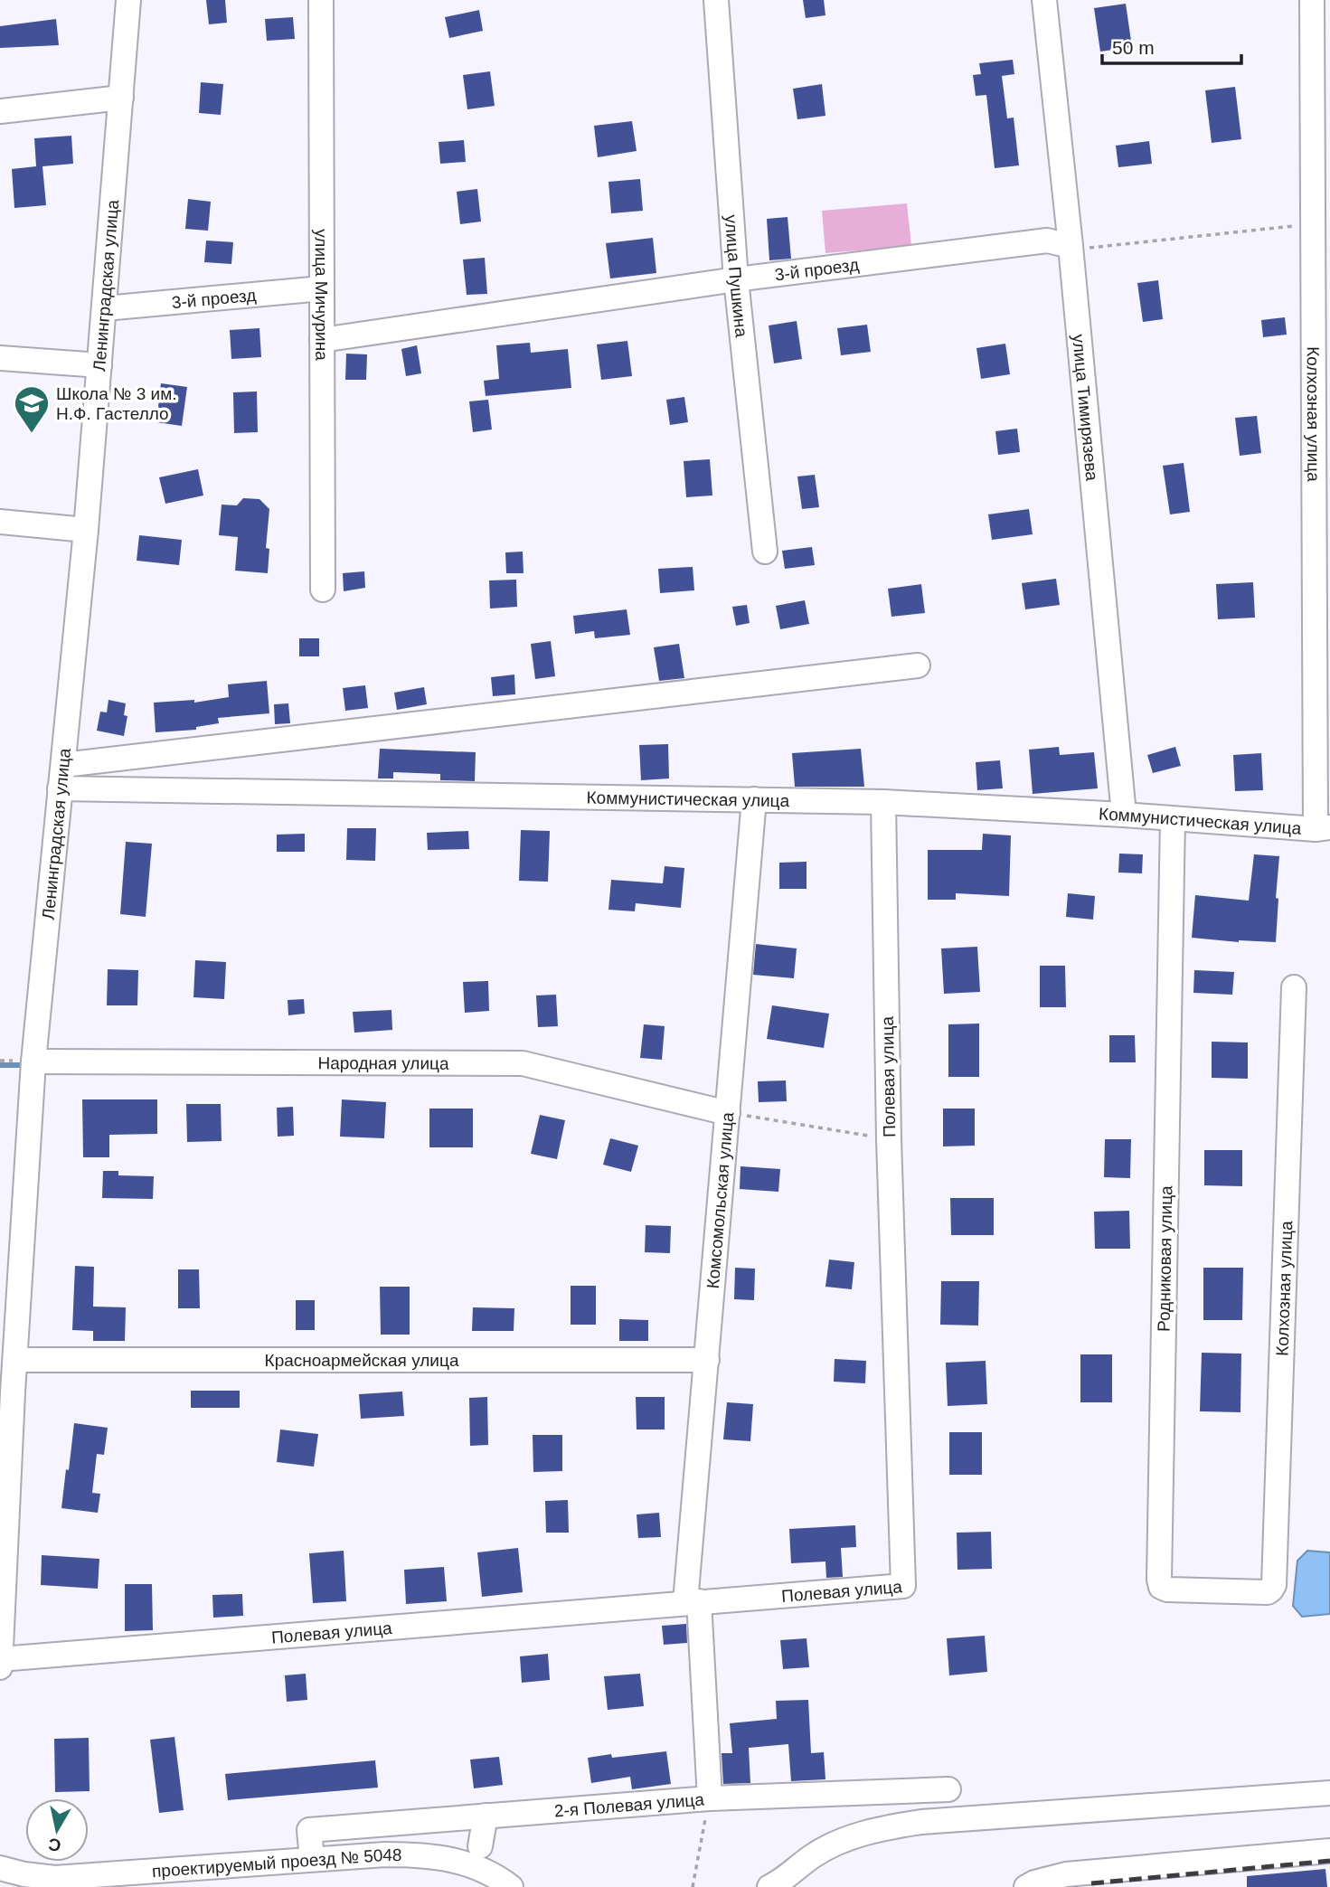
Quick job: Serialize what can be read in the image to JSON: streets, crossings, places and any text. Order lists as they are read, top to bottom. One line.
{"streets":{"street":["3-й проезд","улица Пушкина","Ленинградская улица","улица Мичурина","улица Тимирязева","Колхозная улица","Коммунистическая улица","Народная улица","Полевая улица","Комсомольская улица","Родниковая улица","Красноармейская улица","2-я Полевая улица","проектируемый проезд № 5048"]},"crossings":[["3-й проезд","улица Пушкина"],["3-й проезд","Ленинградская улица"],["3-й проезд","улица Мичурина"],["3-й проезд","улица Тимирязева"],["Ленинградская улица","Коммунистическая улица"],["Ленинградская улица","Народная улица"],["Ленинградская улица","Полевая улица"],["Ленинградская улица","Красноармейская улица"],["улица Тимирязева","Коммунистическая улица"],["Колхозная улица","Коммунистическая улица"],["Колхозная улица","Родниковая улица"],["Коммунистическая улица","Полевая улица"],["Коммунистическая улица","Комсомольская улица"],["Коммунистическая улица","Родниковая улица"],["Народная улица","Комсомольская улица"],["Полевая улица","Комсомольская улица"],["Комсомольская улица","Красноармейская улица"],["Комсомольская улица","2-я Полевая улица"],["2-я Полевая улица","проектируемый проезд № 5048"]],"places":{"school or university":["Школа № 3 им. Н.Ф. Гастелло"]},"scale_bar":"50 m","north":"bottom"}
